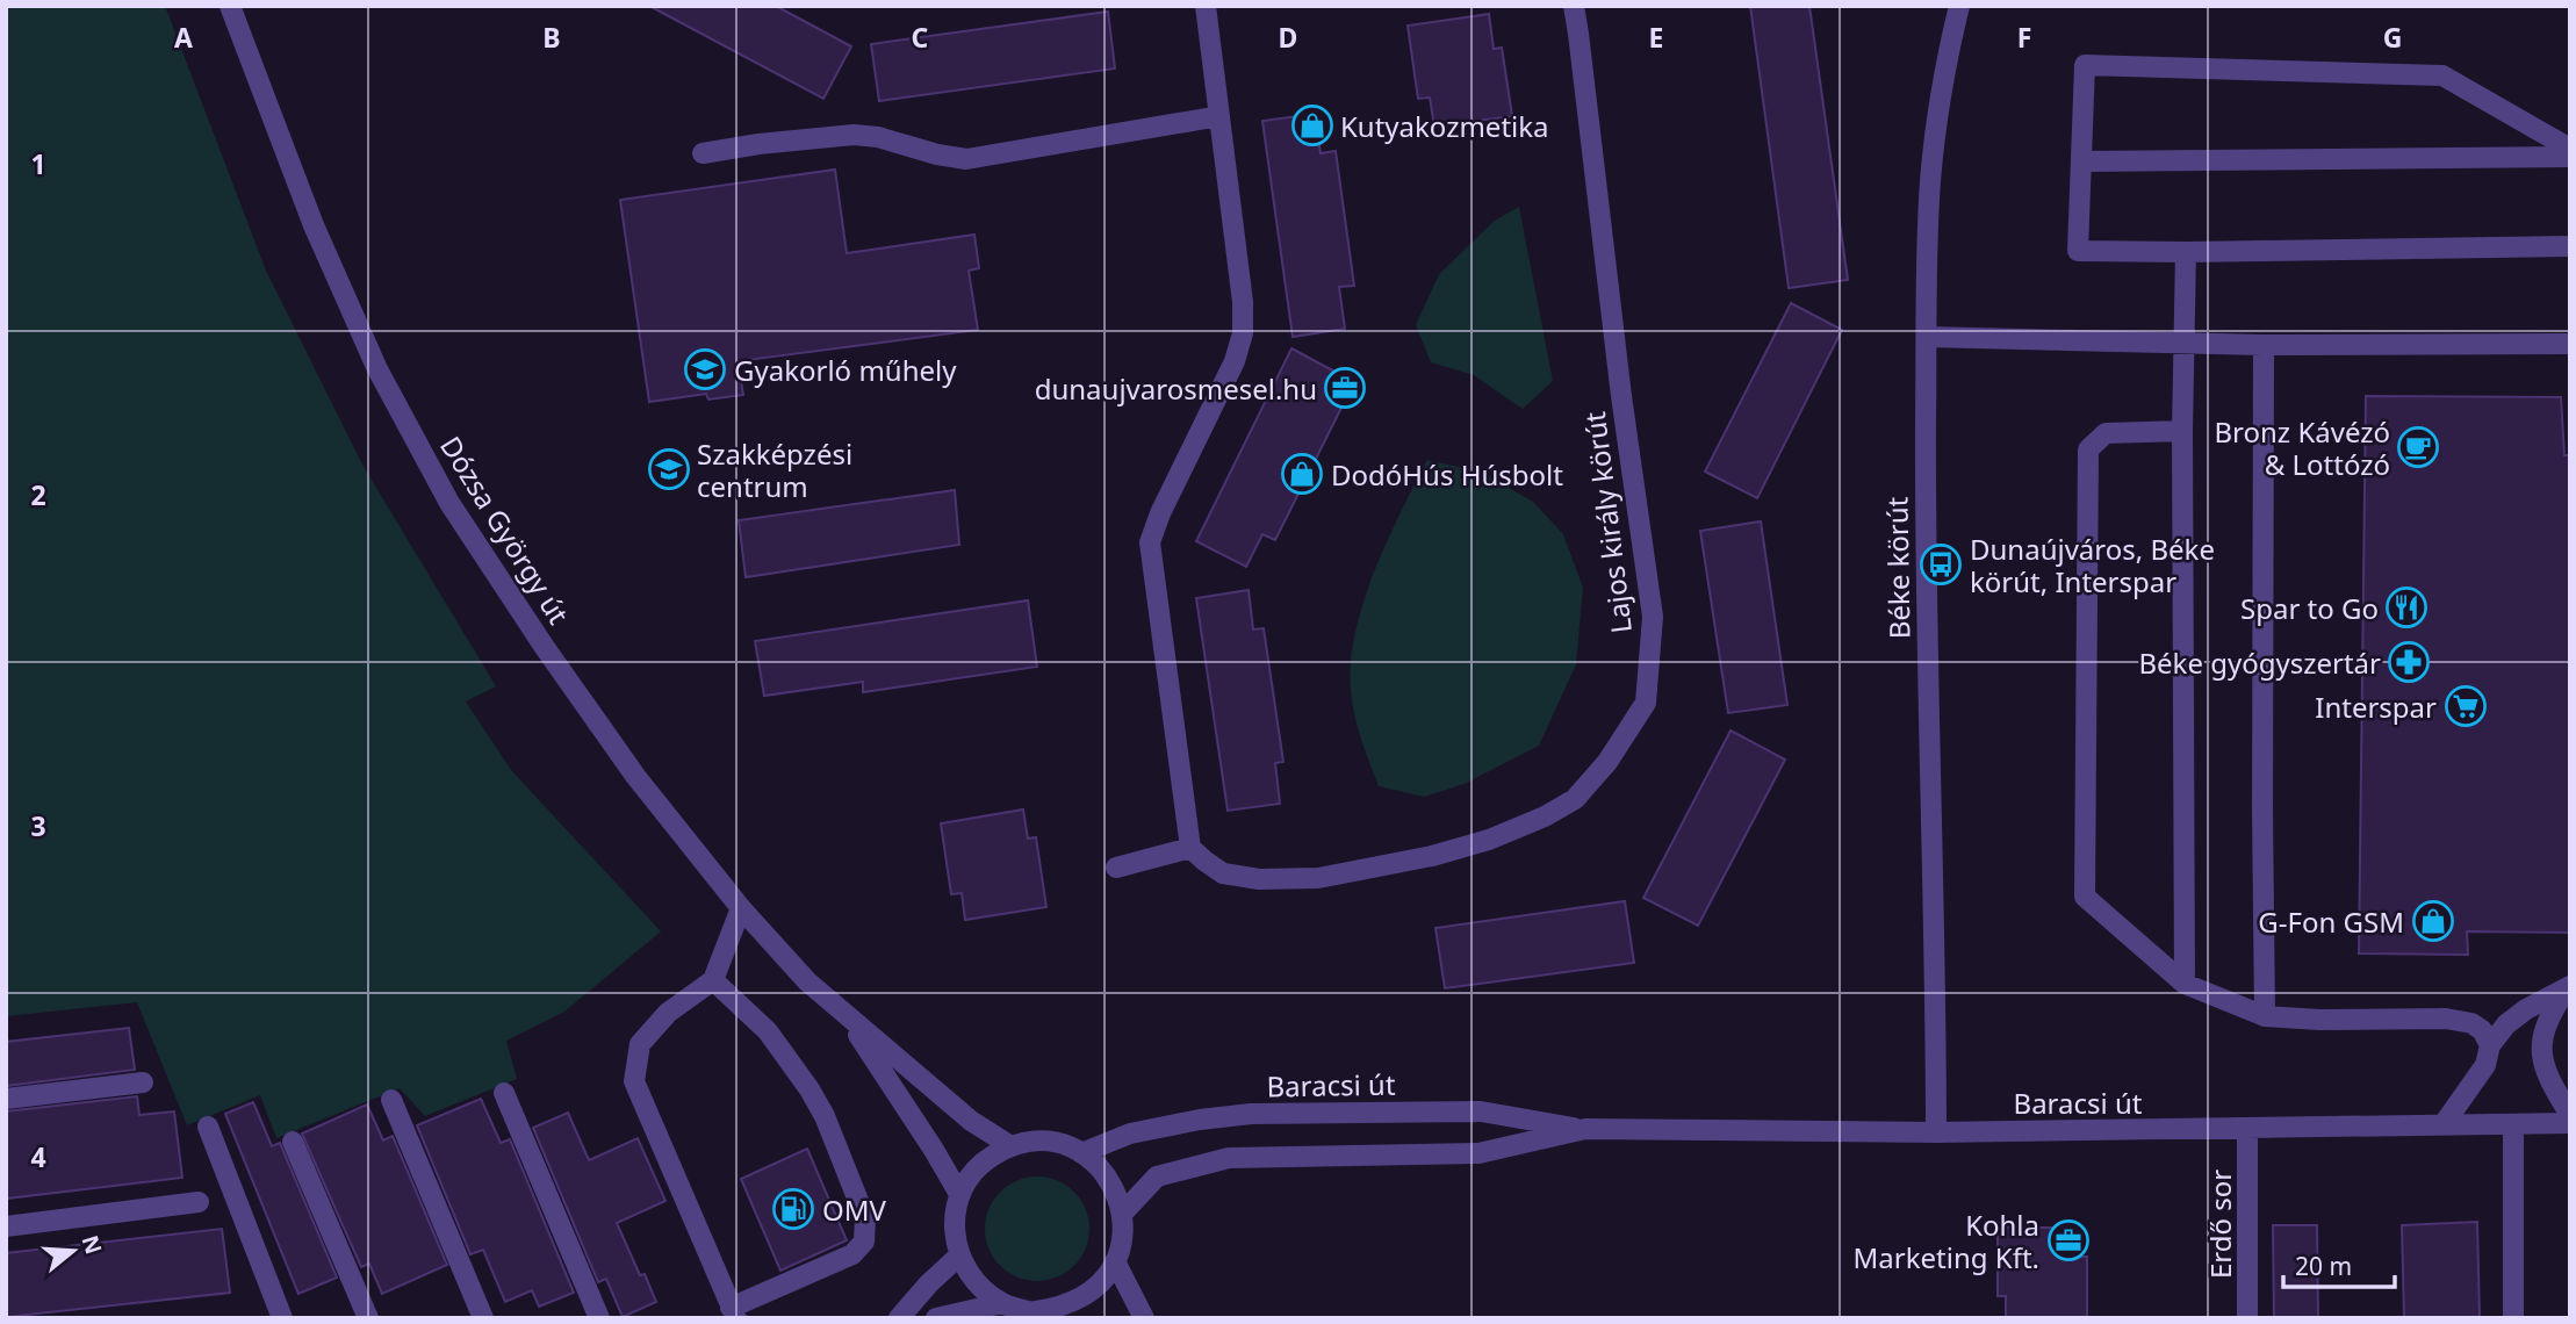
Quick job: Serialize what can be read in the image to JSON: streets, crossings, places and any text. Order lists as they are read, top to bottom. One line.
{"streets":{"street":["Lajos király körút","Dózsa György út","Béke körút","Baracsi út","Erdő sor"]},"crossings":[["Dózsa György út","Baracsi út"],["Béke körút","Baracsi út"],["Baracsi út","Erdő sor"]],"places":{"shop":["Kutyakozmetika","DodóHús Húsbolt","G-Fon GSM"],"school or university":["Gyakorló műhely","Szakképzési centrum"],"office":["dunaujvarosmesel.hu","Kohla Marketing Kft."],"cafe":["Bronz Kávézó & Lottózó"],"bus stop":["Dunaújváros, Béke körút, Interspar"],"restaurant":["Spar to Go"],"pharmacy":["Béke gyógyszertár"],"supermarket":["Interspar"],"fuel station":["OMV"]},"scale_bar":"20 m","north":"right","grid":{"columns":["A","B","C","D","E","F","G"],"rows":["1","2","3","4"]}}
